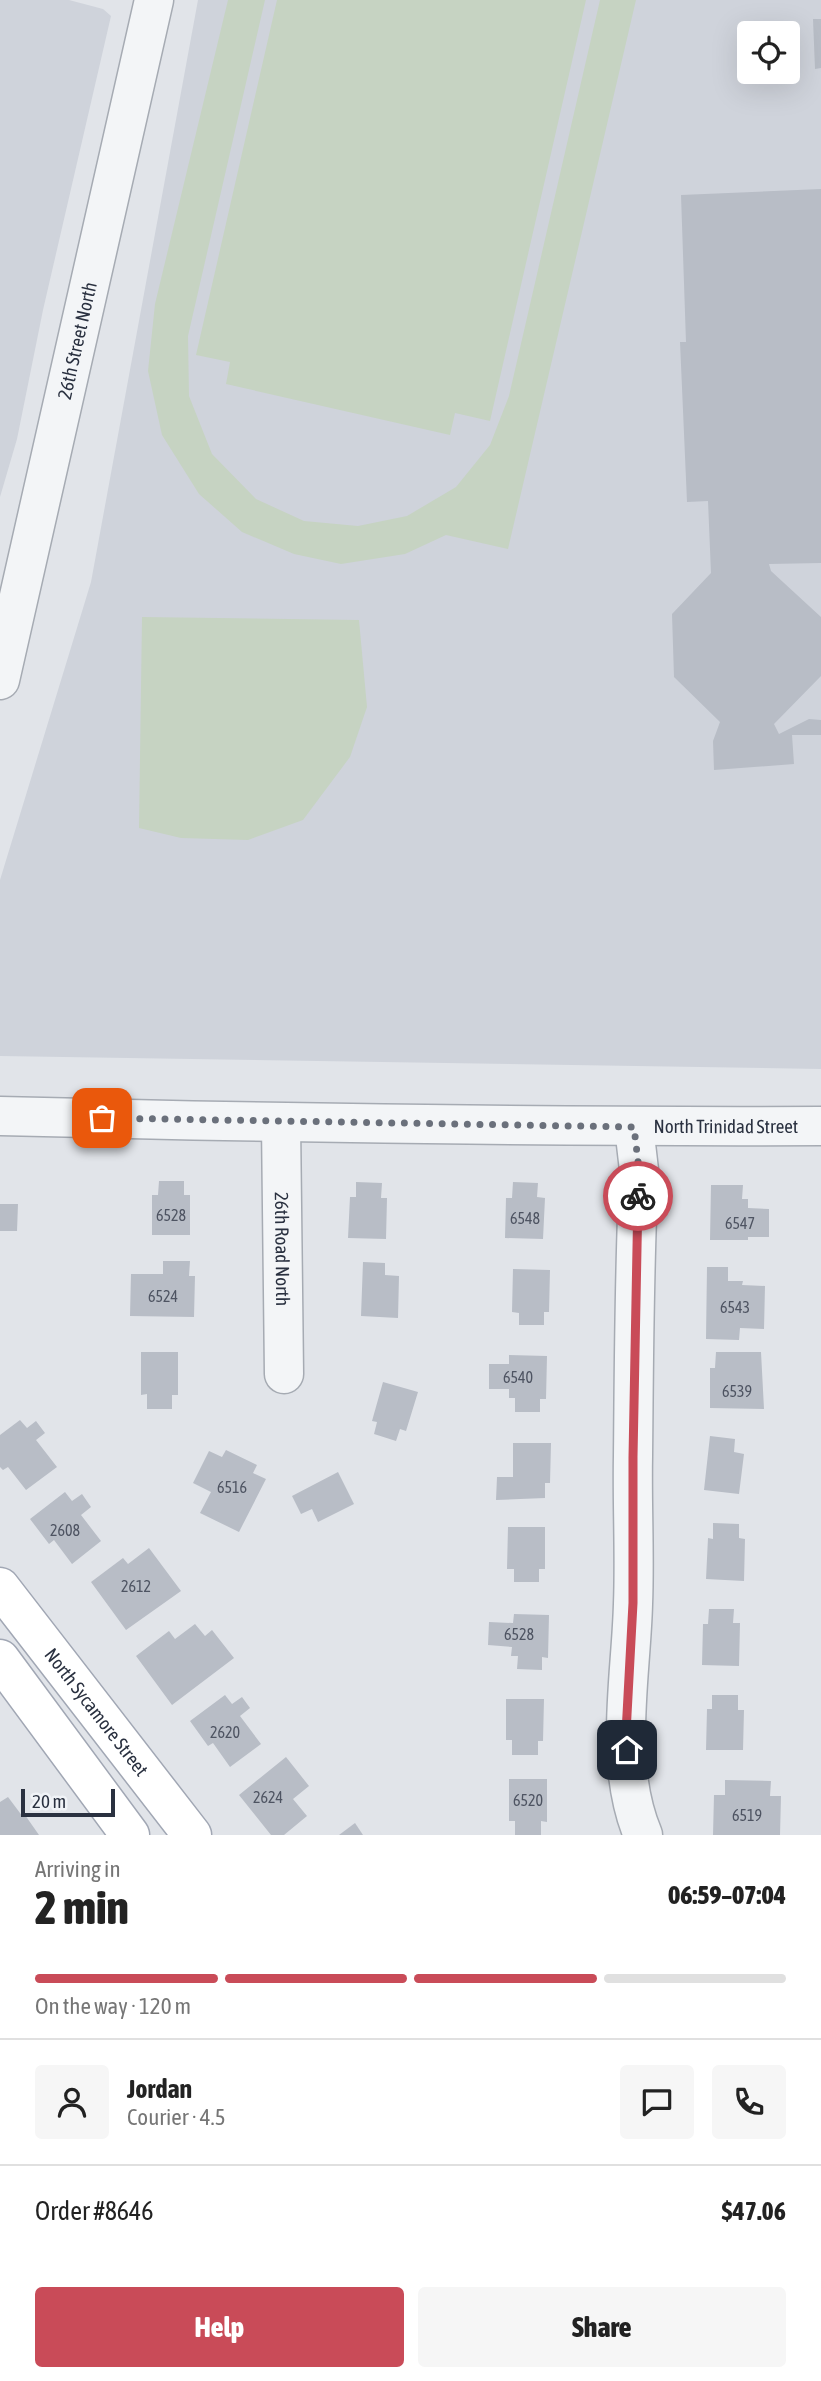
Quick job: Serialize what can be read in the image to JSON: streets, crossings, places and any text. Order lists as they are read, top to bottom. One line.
{"streets":{"main road":["North Sycamore Street"],"street":["26th Street North","North Trinidad Street","26th Road North"]},"crossings":[["North Trinidad Street","26th Road North"]],"house_numbers":["6528","6548","6547","6524","6543","6540","6539","6516","2608","2612","6528","2620","2624","6520","6519"],"scale_bar":"20 m","page":{"scale":"20 m","heading":["2 min","Arriving in","06:59–07:04"],"panel":["Jordan","Courier · 4.5","Order #8646","$47.06"],"bar":"On the way · 120 m","buttons":["Help","Share"]}}
